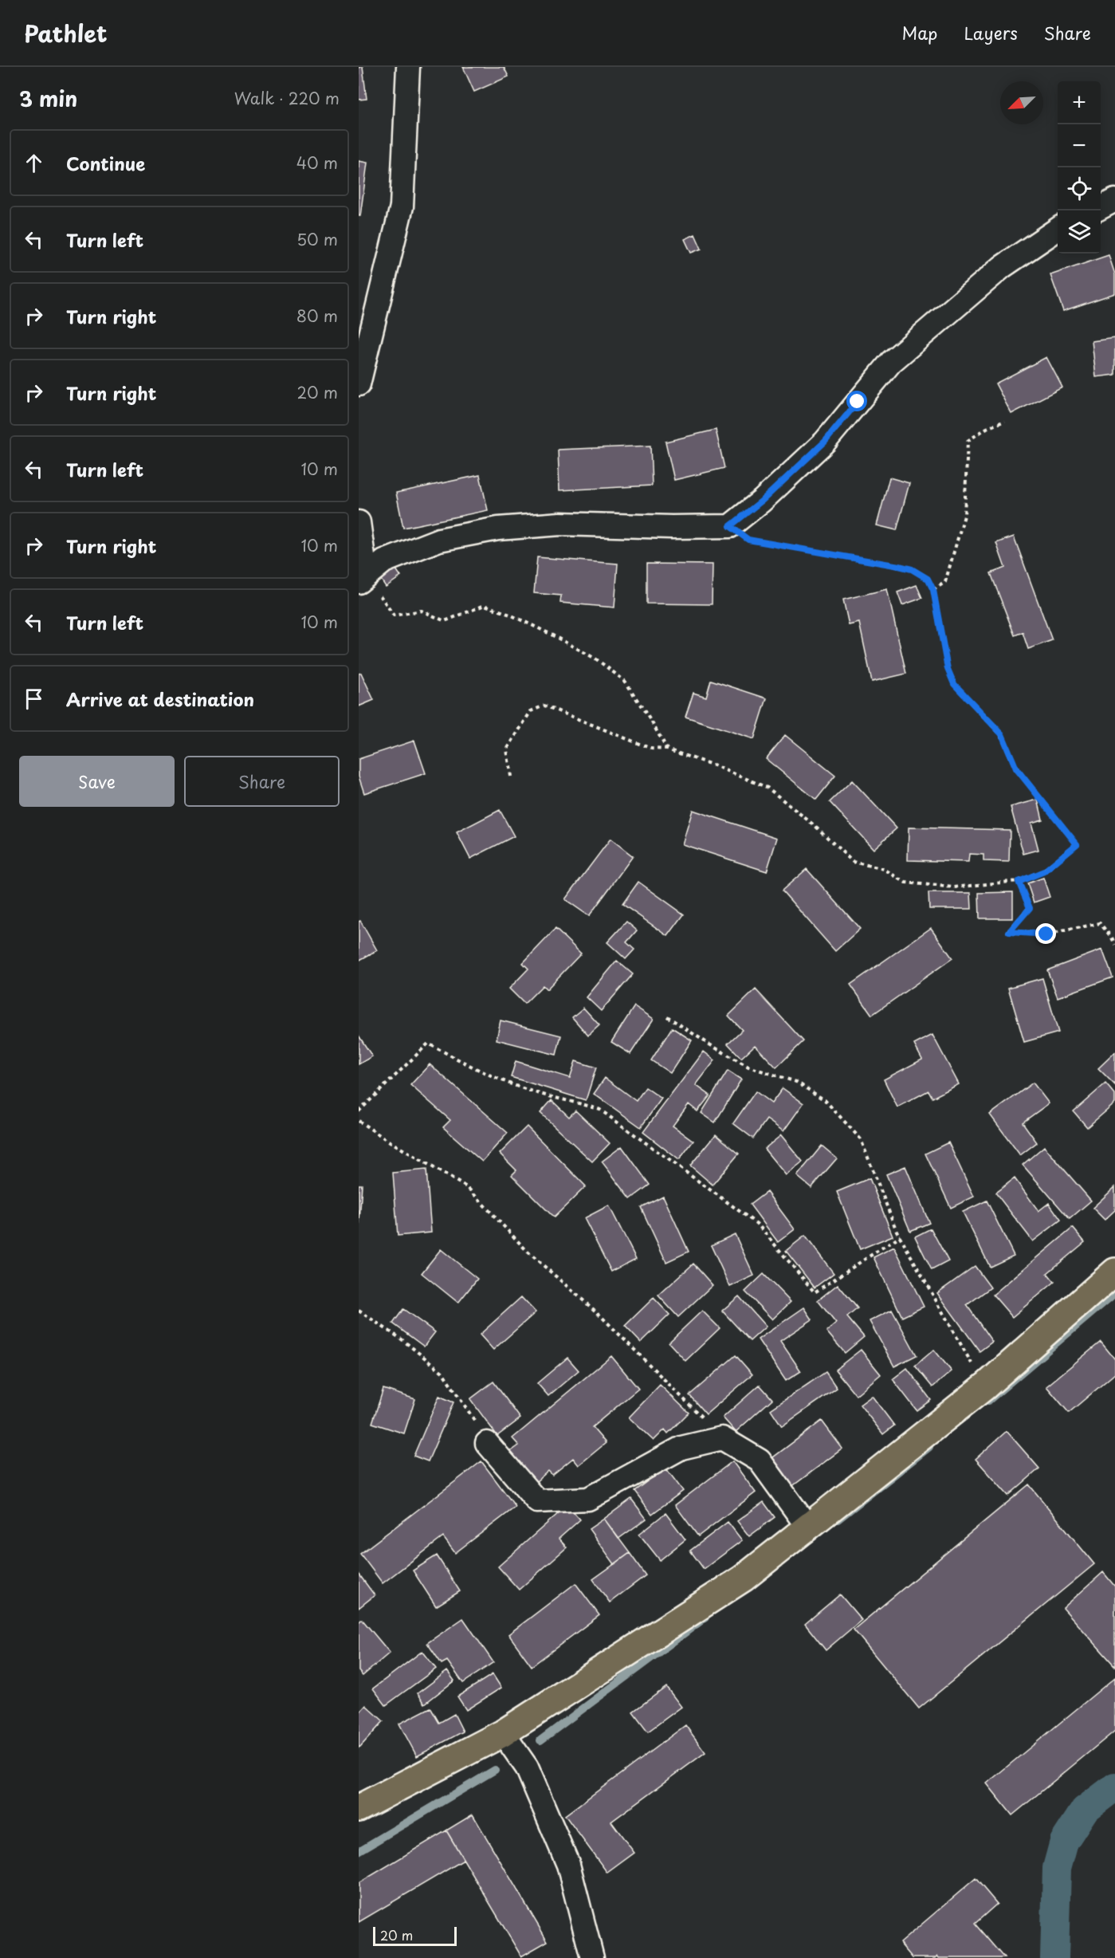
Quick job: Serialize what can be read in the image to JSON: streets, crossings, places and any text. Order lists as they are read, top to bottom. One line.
{"scale_bar":"20 m","north":"bottom left","page":{"header":"Pathlet","nav":["Map","Layers","Share"],"heading":["3 min","Walk · 220 m"],"map_buttons":["+","−"],"list":[["Continue","40 m"],["Turn left","50 m"],["Turn right","80 m"],["Turn right","20 m"],["Turn left","10 m"],["Turn right","10 m"],["Turn left","10 m"],"Arrive at destination"],"buttons":["Save","Share"],"scale":"20 m"}}
